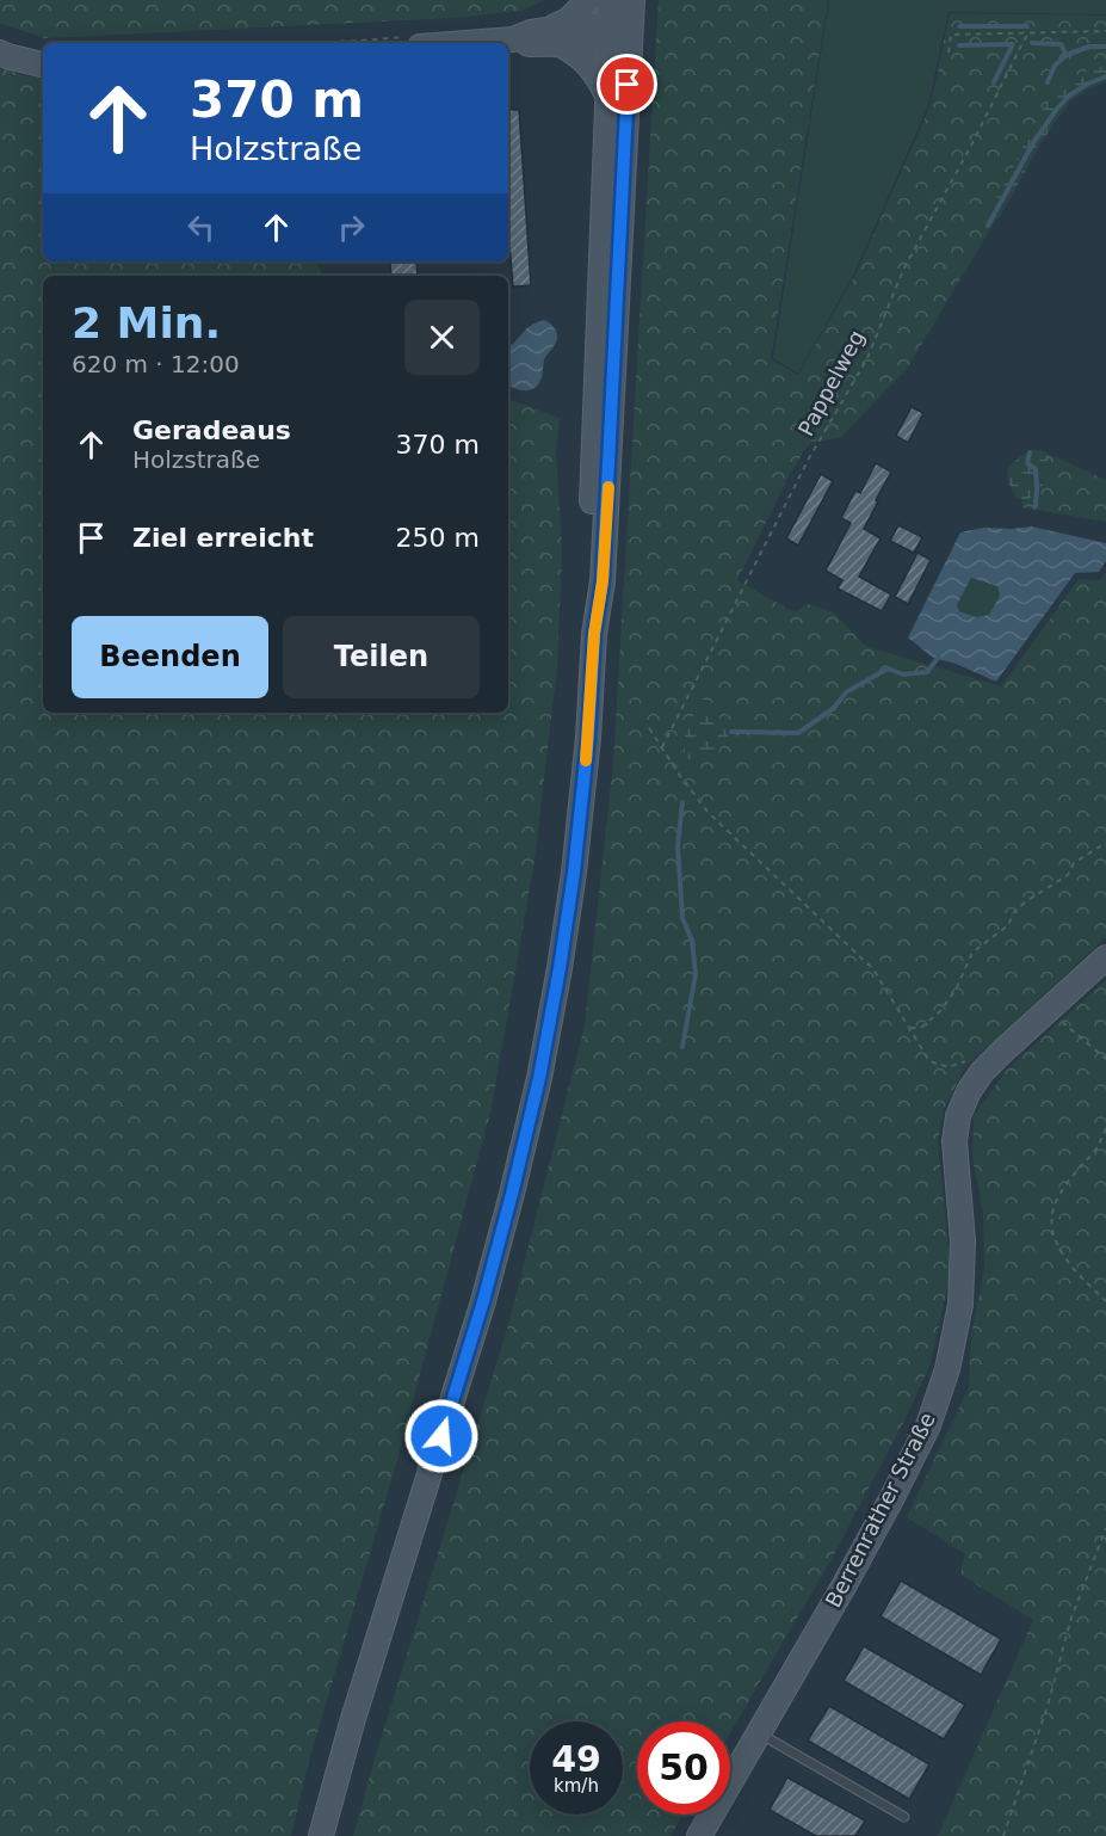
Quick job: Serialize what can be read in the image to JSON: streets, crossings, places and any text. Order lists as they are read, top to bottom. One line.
{"streets":{"main road":["Berrenrather Straße"],"path":["Pappelweg"]},"page":{"turn":["370 m","Holzstraße"],"heading":["2 Min.","620 m · 12:00"],"list":[{"name":"Geradeaus","note":"Holzstraße","value":"370 m"},{"name":"Ziel erreicht","value":"250 m"}],"buttons":["Beenden","Teilen"],"speed":"49 km/h","limit":"50"}}
